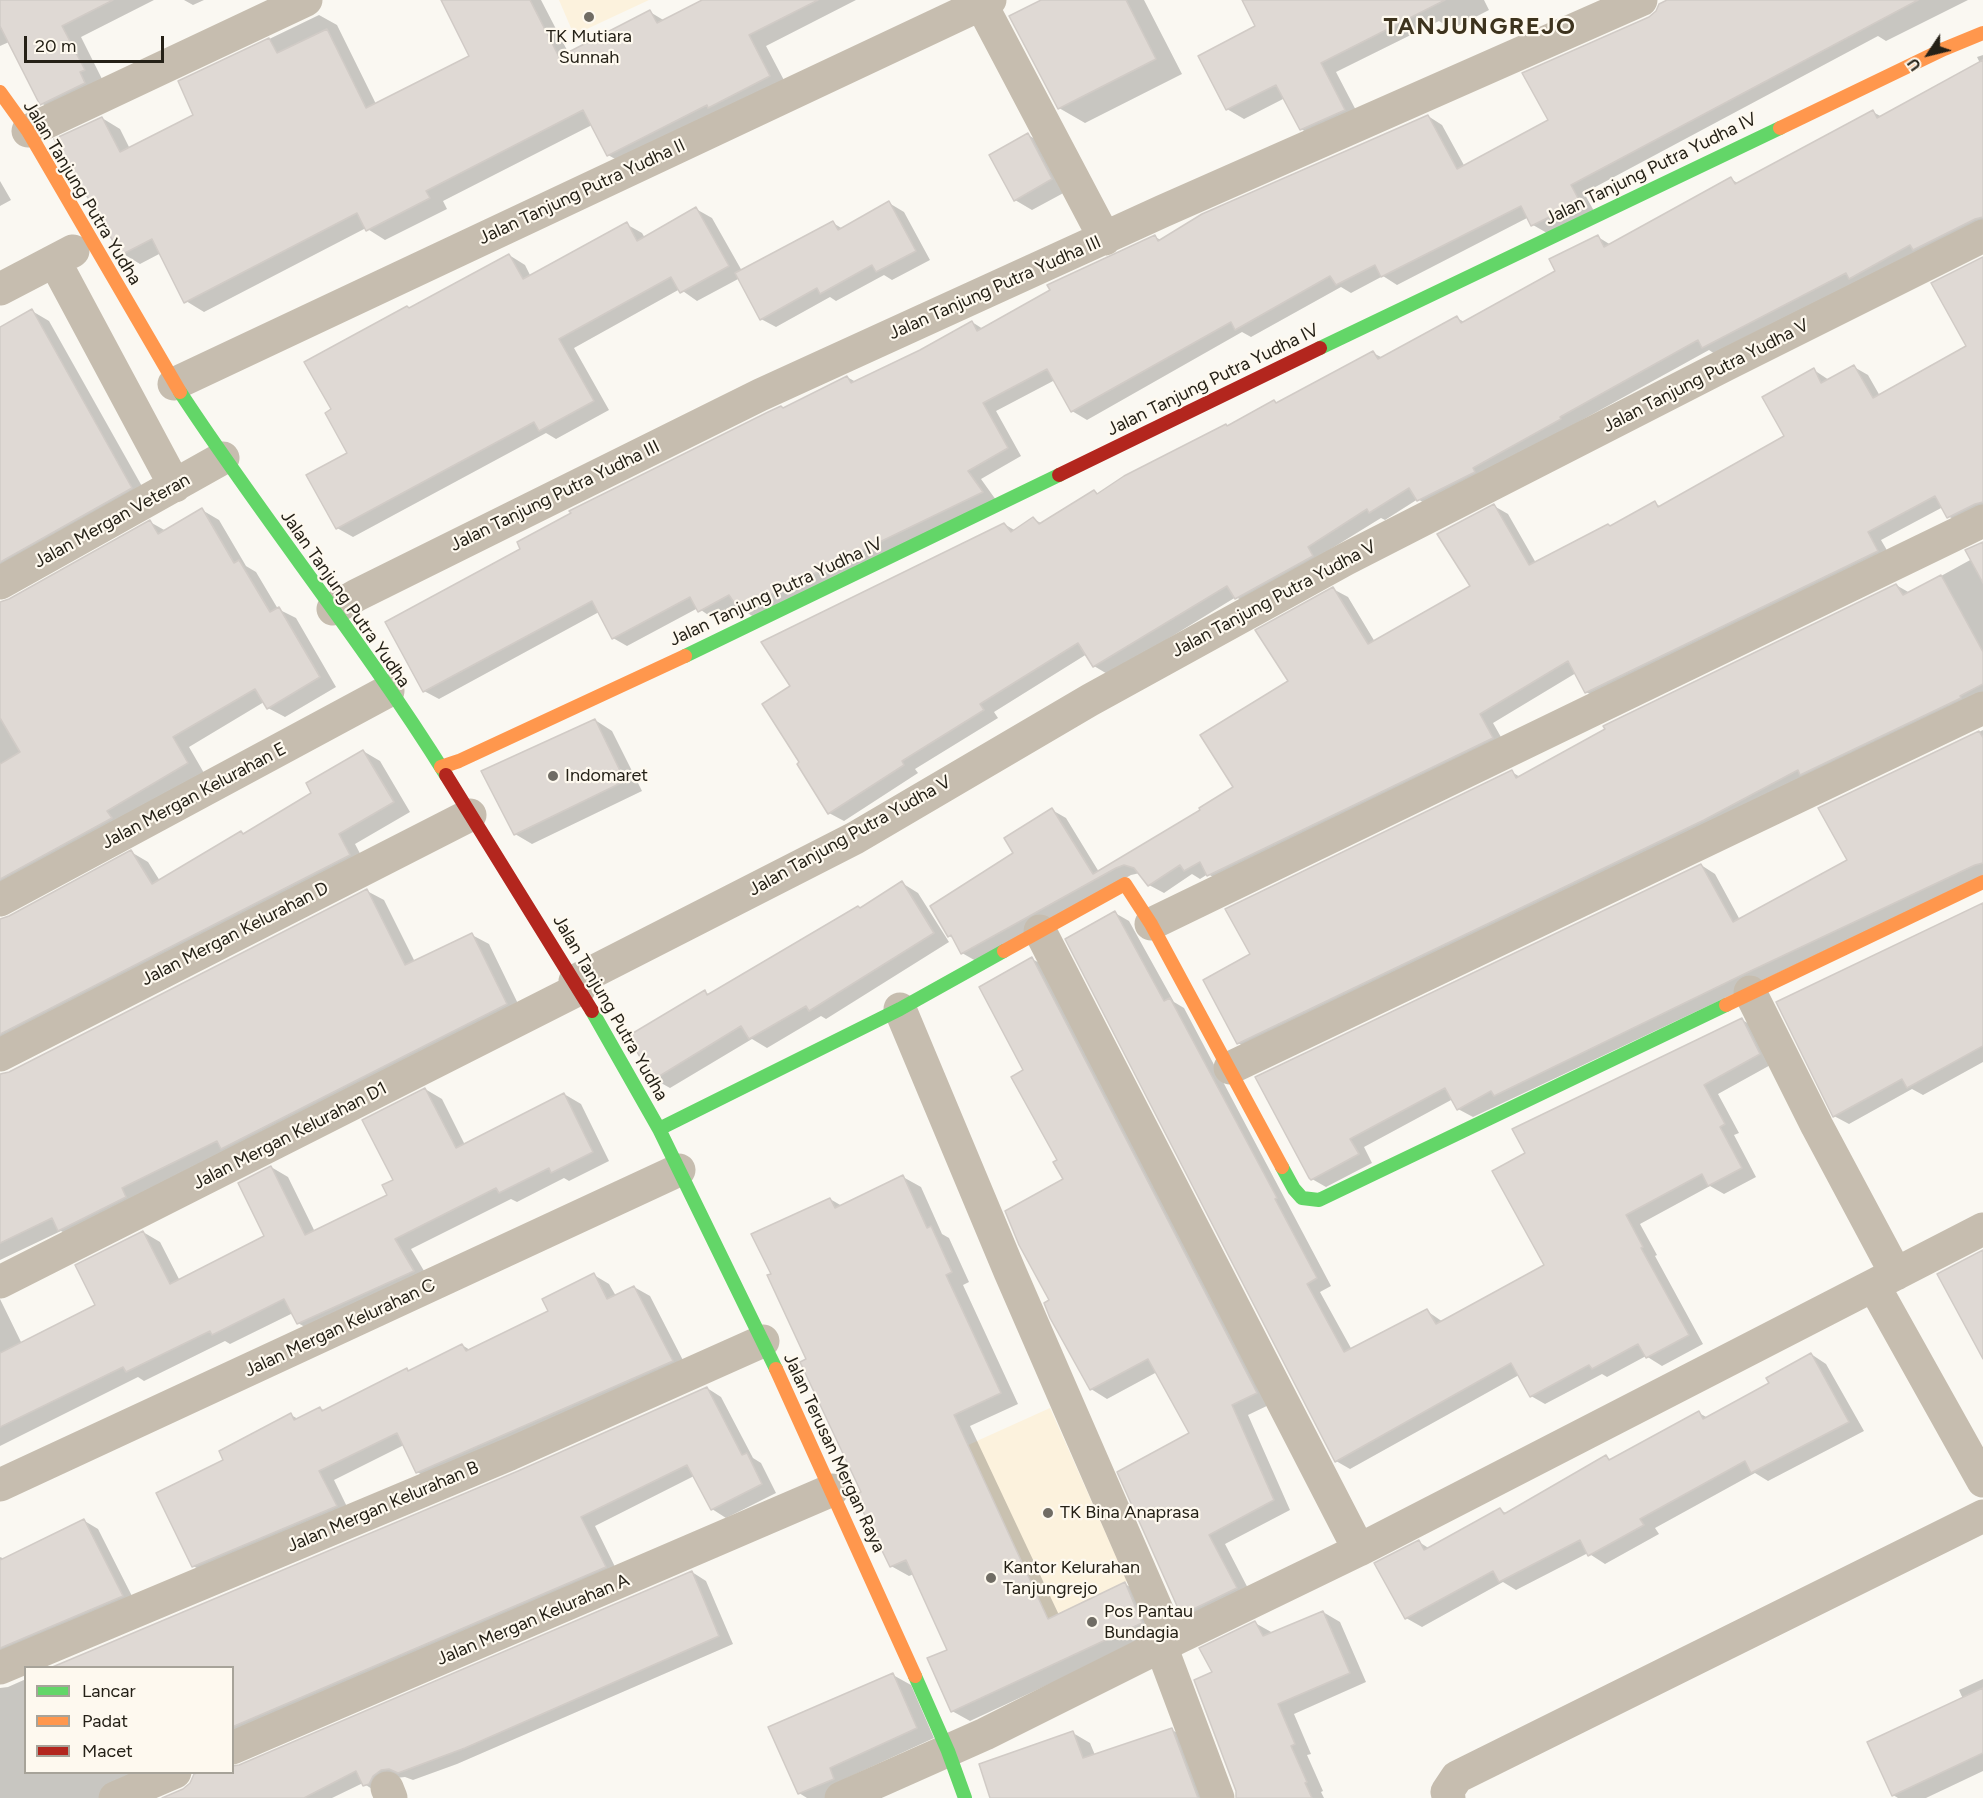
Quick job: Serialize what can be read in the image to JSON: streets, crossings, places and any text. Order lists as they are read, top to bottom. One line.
{"streets":{"street":["Jalan Tanjung Putra Yudha IV","Jalan Tanjung Putra Yudha II","Jalan Tanjung Putra Yudha","Jalan Tanjung Putra Yudha III","Jalan Tanjung Putra Yudha V","Jalan Mergan Veteran","Jalan Mergan Kelurahan E","Jalan Mergan Kelurahan D","Jalan Mergan Kelurahan D1","Jalan Mergan Kelurahan C","Jalan Terusan Mergan Raya","Jalan Mergan Kelurahan B","Jalan Mergan Kelurahan A"]},"crossings":[["Jalan Tanjung Putra Yudha IV","Jalan Tanjung Putra Yudha"],["Jalan Tanjung Putra Yudha II","Jalan Tanjung Putra Yudha"],["Jalan Tanjung Putra Yudha","Jalan Tanjung Putra Yudha III"],["Jalan Tanjung Putra Yudha","Jalan Tanjung Putra Yudha V"],["Jalan Tanjung Putra Yudha","Jalan Mergan Veteran"],["Jalan Tanjung Putra Yudha","Jalan Mergan Kelurahan E"],["Jalan Tanjung Putra Yudha","Jalan Mergan Kelurahan D"],["Jalan Tanjung Putra Yudha","Jalan Mergan Kelurahan D1"],["Jalan Tanjung Putra Yudha","Jalan Terusan Mergan Raya"],["Jalan Tanjung Putra Yudha V","Jalan Mergan Kelurahan D1"],["Jalan Mergan Kelurahan C","Jalan Terusan Mergan Raya"],["Jalan Terusan Mergan Raya","Jalan Mergan Kelurahan B"],["Jalan Terusan Mergan Raya","Jalan Mergan Kelurahan A"]],"districts":["TANJUNGREJO"],"places":["TK Mutiara Sunnah","Indomaret","TK Bina Anaprasa","Kantor Kelurahan Tanjungrejo","Pos Pantau Bundagia"],"legend":["Lancar","Padat","Macet"],"scale_bar":"20 m","north":"bottom left"}
